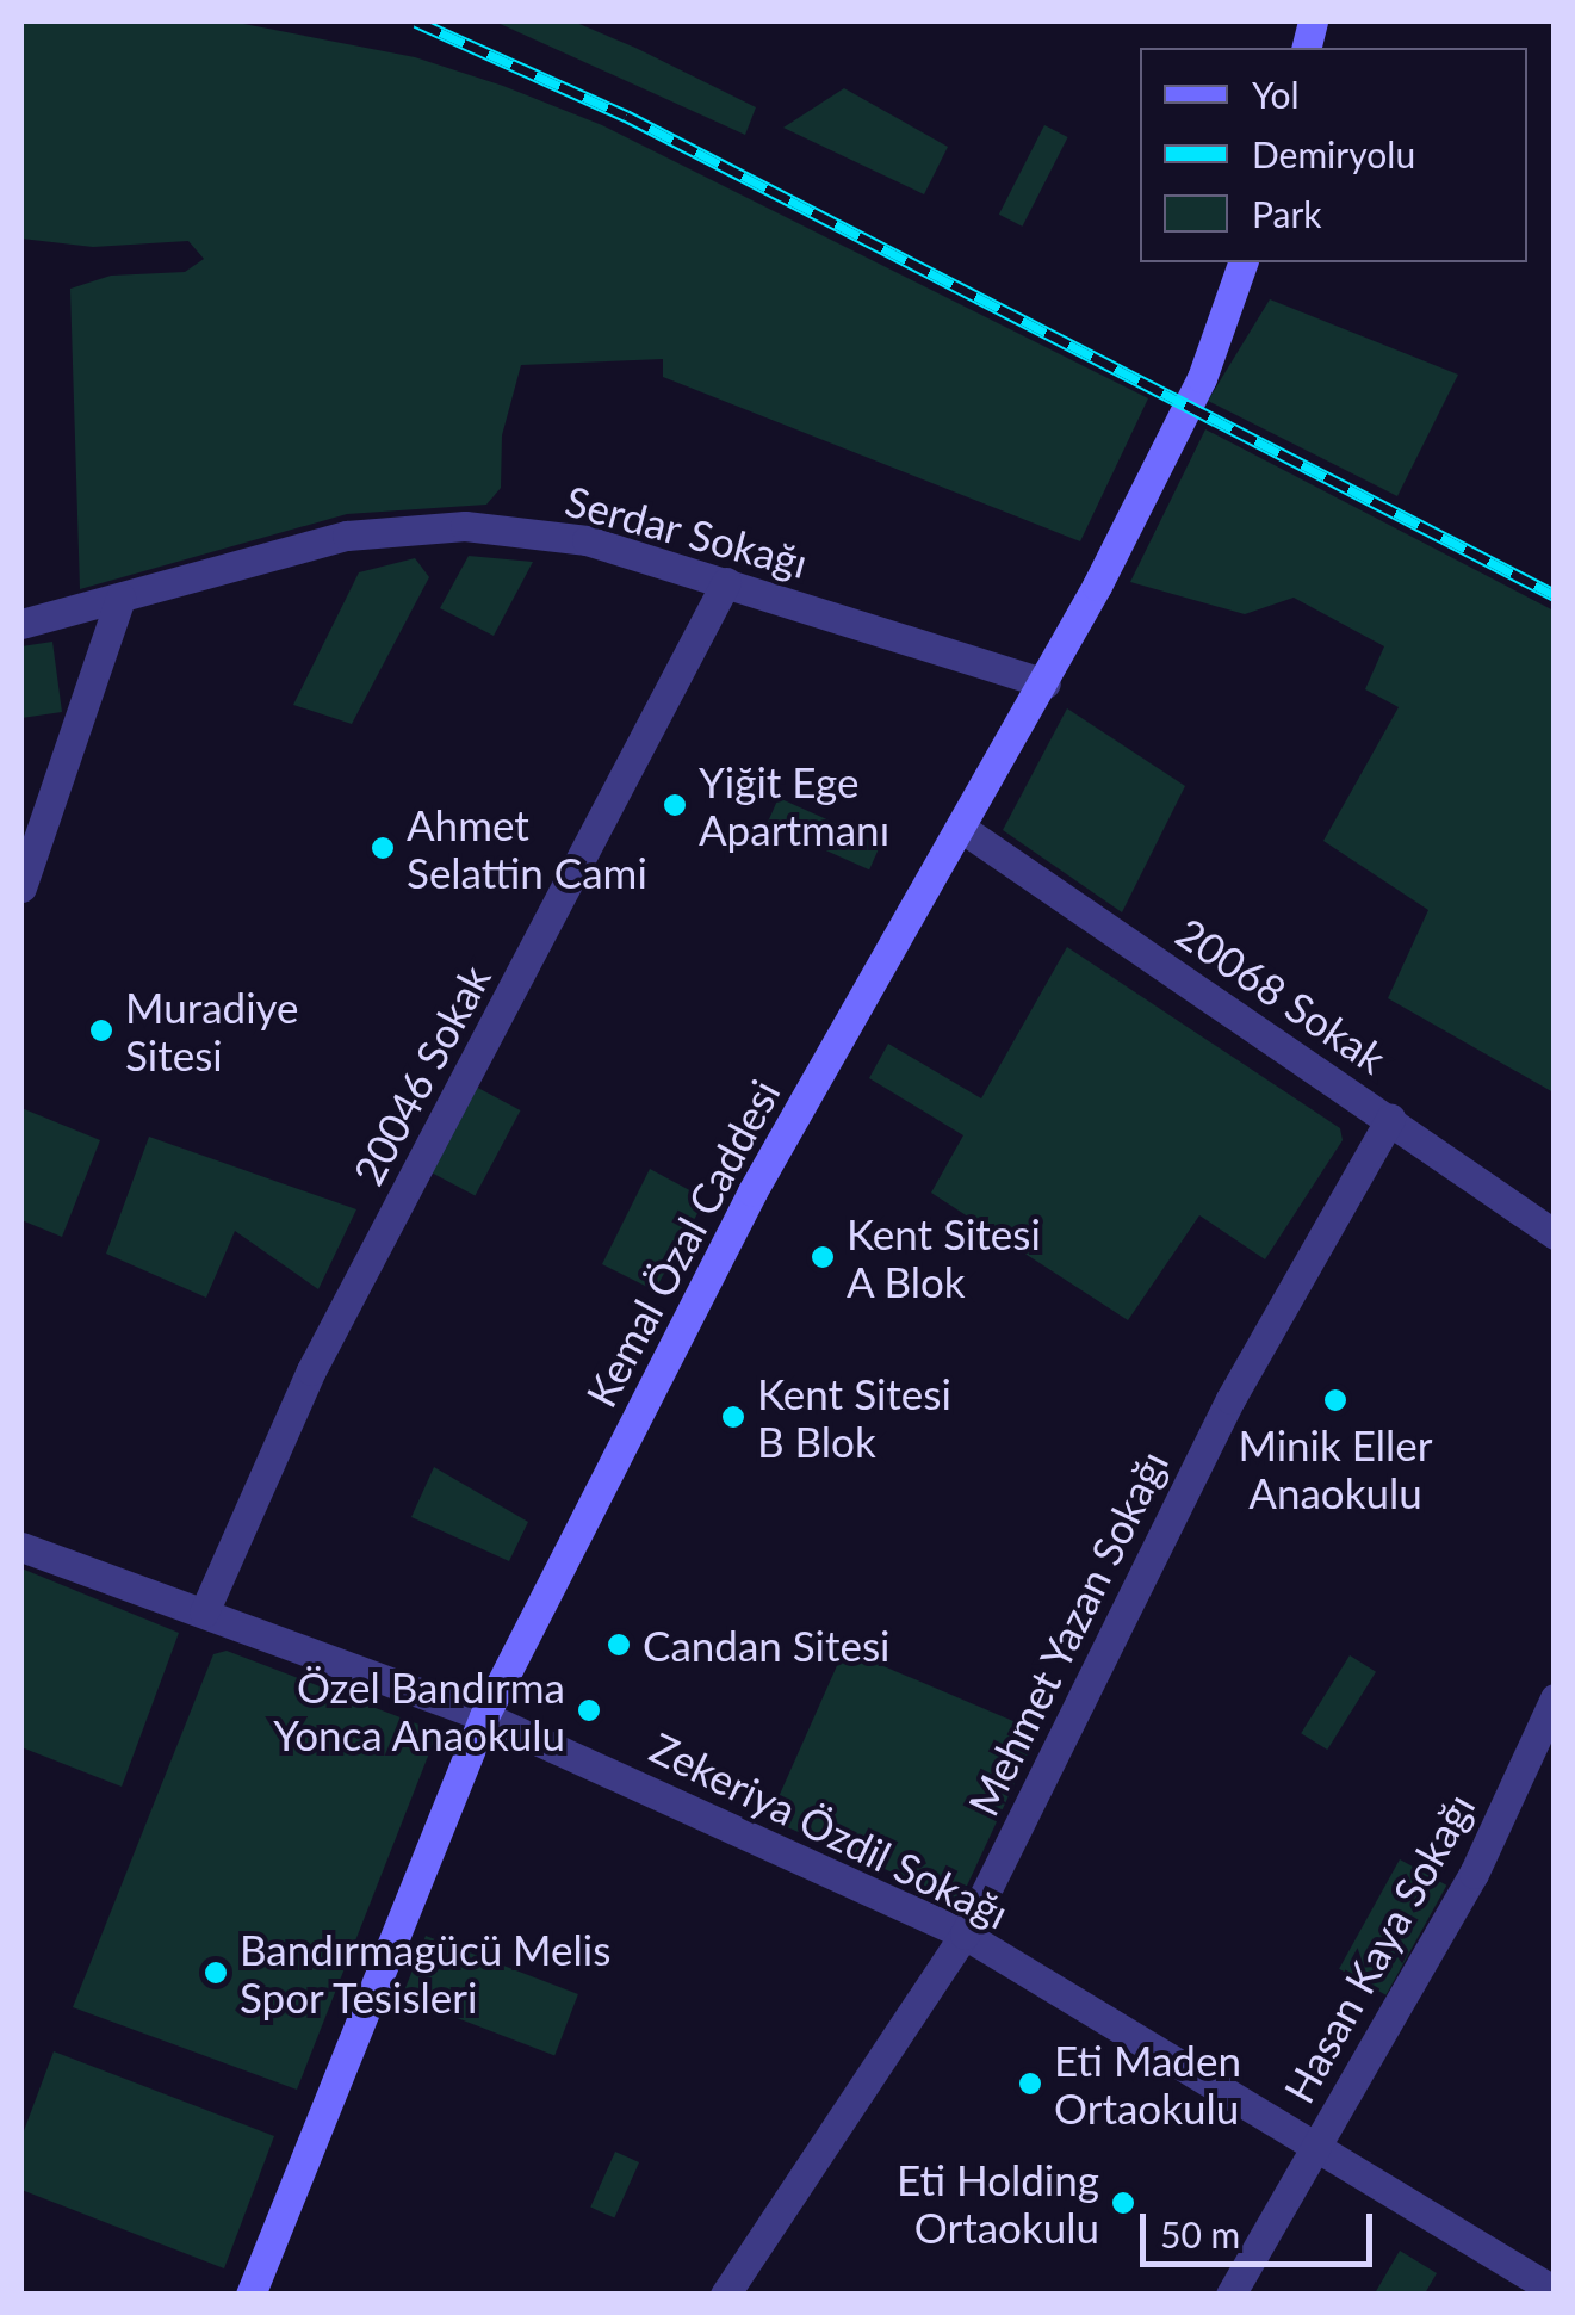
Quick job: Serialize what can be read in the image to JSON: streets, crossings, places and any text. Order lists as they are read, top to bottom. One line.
{"streets":{"main road":["Kemal Özal Caddesi"],"street":["Serdar Sokağı","20068 Sokak","20046 Sokak","Mehmet Yazan Sokağı","Zekeriya Özdil Sokağı","Hasan Kaya Sokağı"]},"crossings":[["Serdar Sokağı","20046 Sokak"],["Serdar Sokağı","Kemal Özal Caddesi"],["20068 Sokak","Kemal Özal Caddesi"],["20068 Sokak","Mehmet Yazan Sokağı"],["20046 Sokak","Zekeriya Özdil Sokağı"],["Kemal Özal Caddesi","Zekeriya Özdil Sokağı"],["Mehmet Yazan Sokağı","Zekeriya Özdil Sokağı"],["Zekeriya Özdil Sokağı","Hasan Kaya Sokağı"]],"places":["Yiğit Ege Apartmanı","Ahmet Selattin Cami","Muradiye Sitesi","Kent Sitesi A Blok","Minik Eller Anaokulu","Kent Sitesi B Blok","Candan Sitesi","Özel Bandırma Yonca Anaokulu","Bandırmagücü Melis Spor Tesisleri","Eti Maden Ortaokulu","Eti Holding Ortaokulu"],"legend":["Yol","Demiryolu","Park"],"scale_bar":"50 m"}
